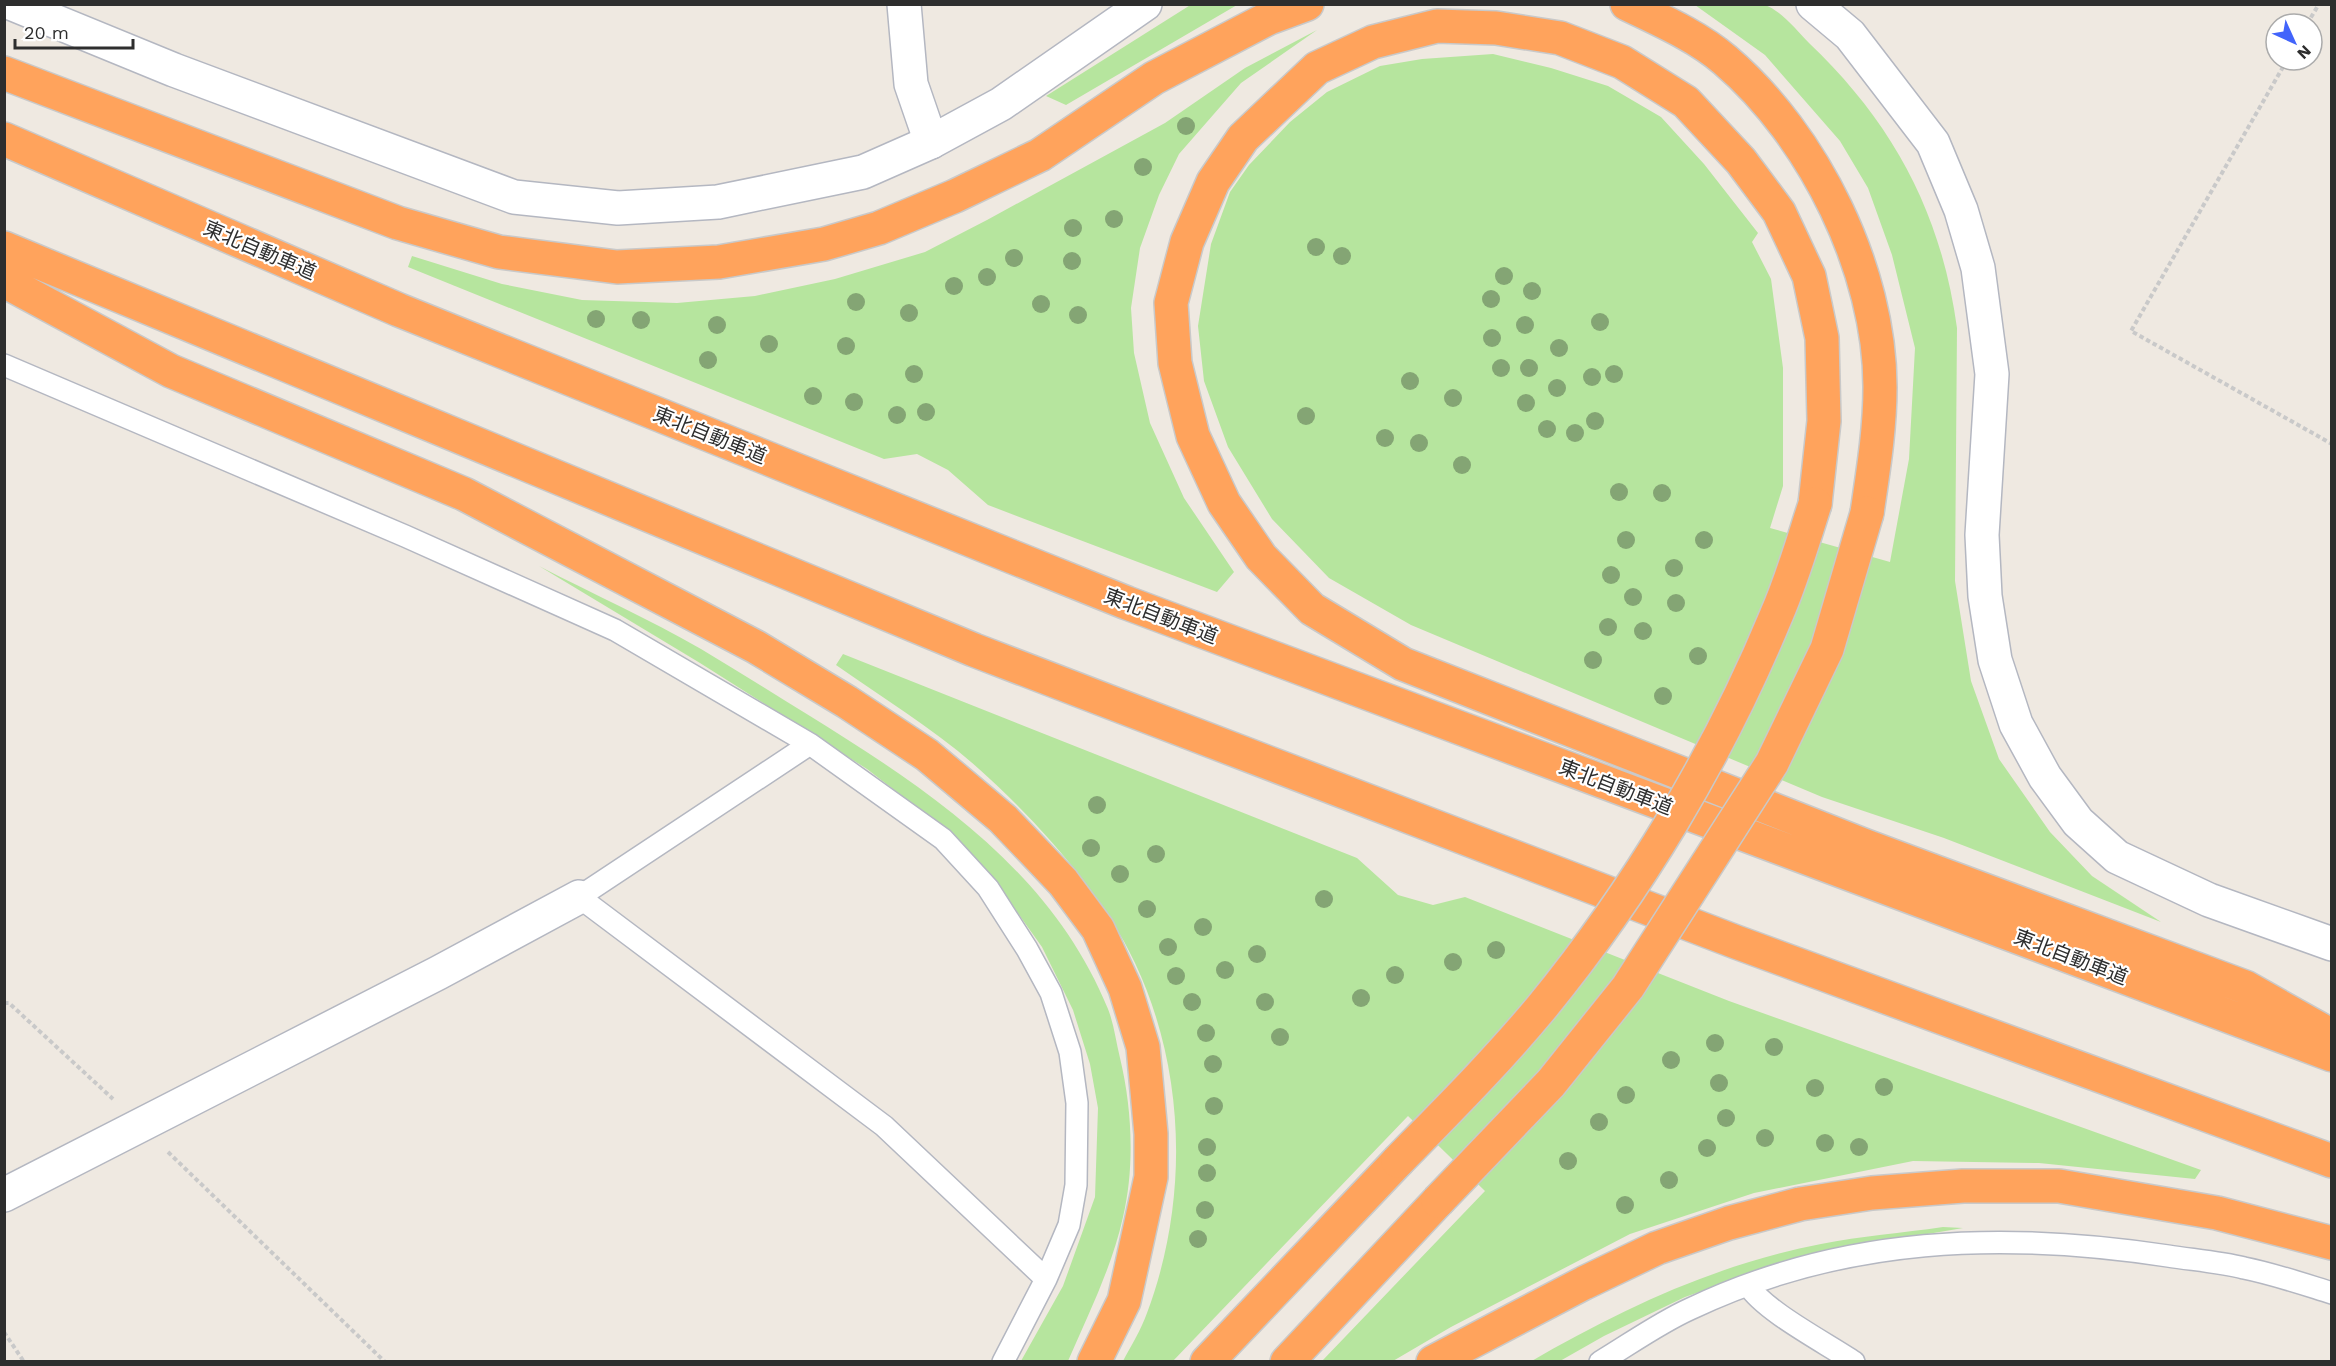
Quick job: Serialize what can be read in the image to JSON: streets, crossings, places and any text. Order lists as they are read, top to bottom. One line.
{"streets":{"highway":["東北自動車道"]},"scale_bar":"20 m","north":"bottom right"}
